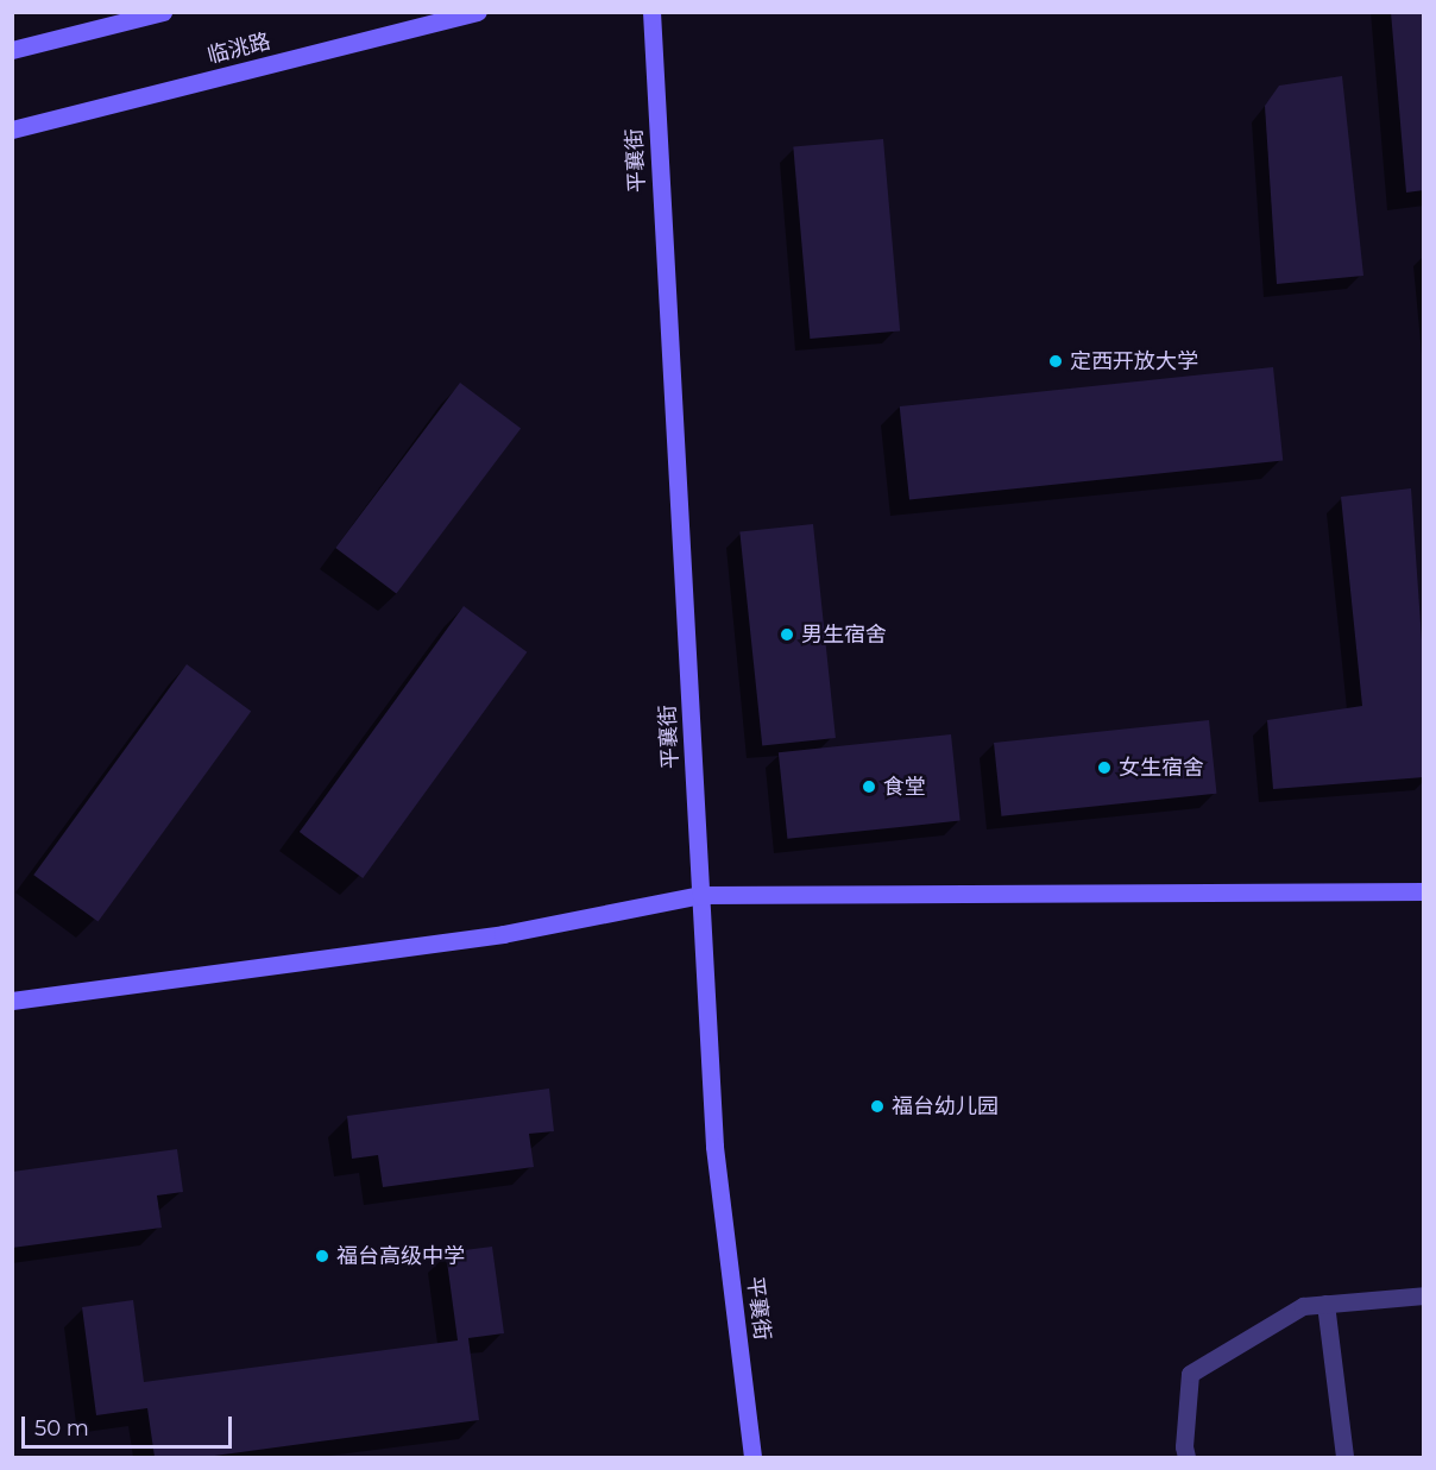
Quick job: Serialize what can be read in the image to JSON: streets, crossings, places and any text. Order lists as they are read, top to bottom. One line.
{"streets":{"street":["临洮路","平襄街"]},"places":["定西开放大学","男生宿舍","女生宿舍","食堂","福台幼儿园","福台高级中学"],"scale_bar":"50 m"}
